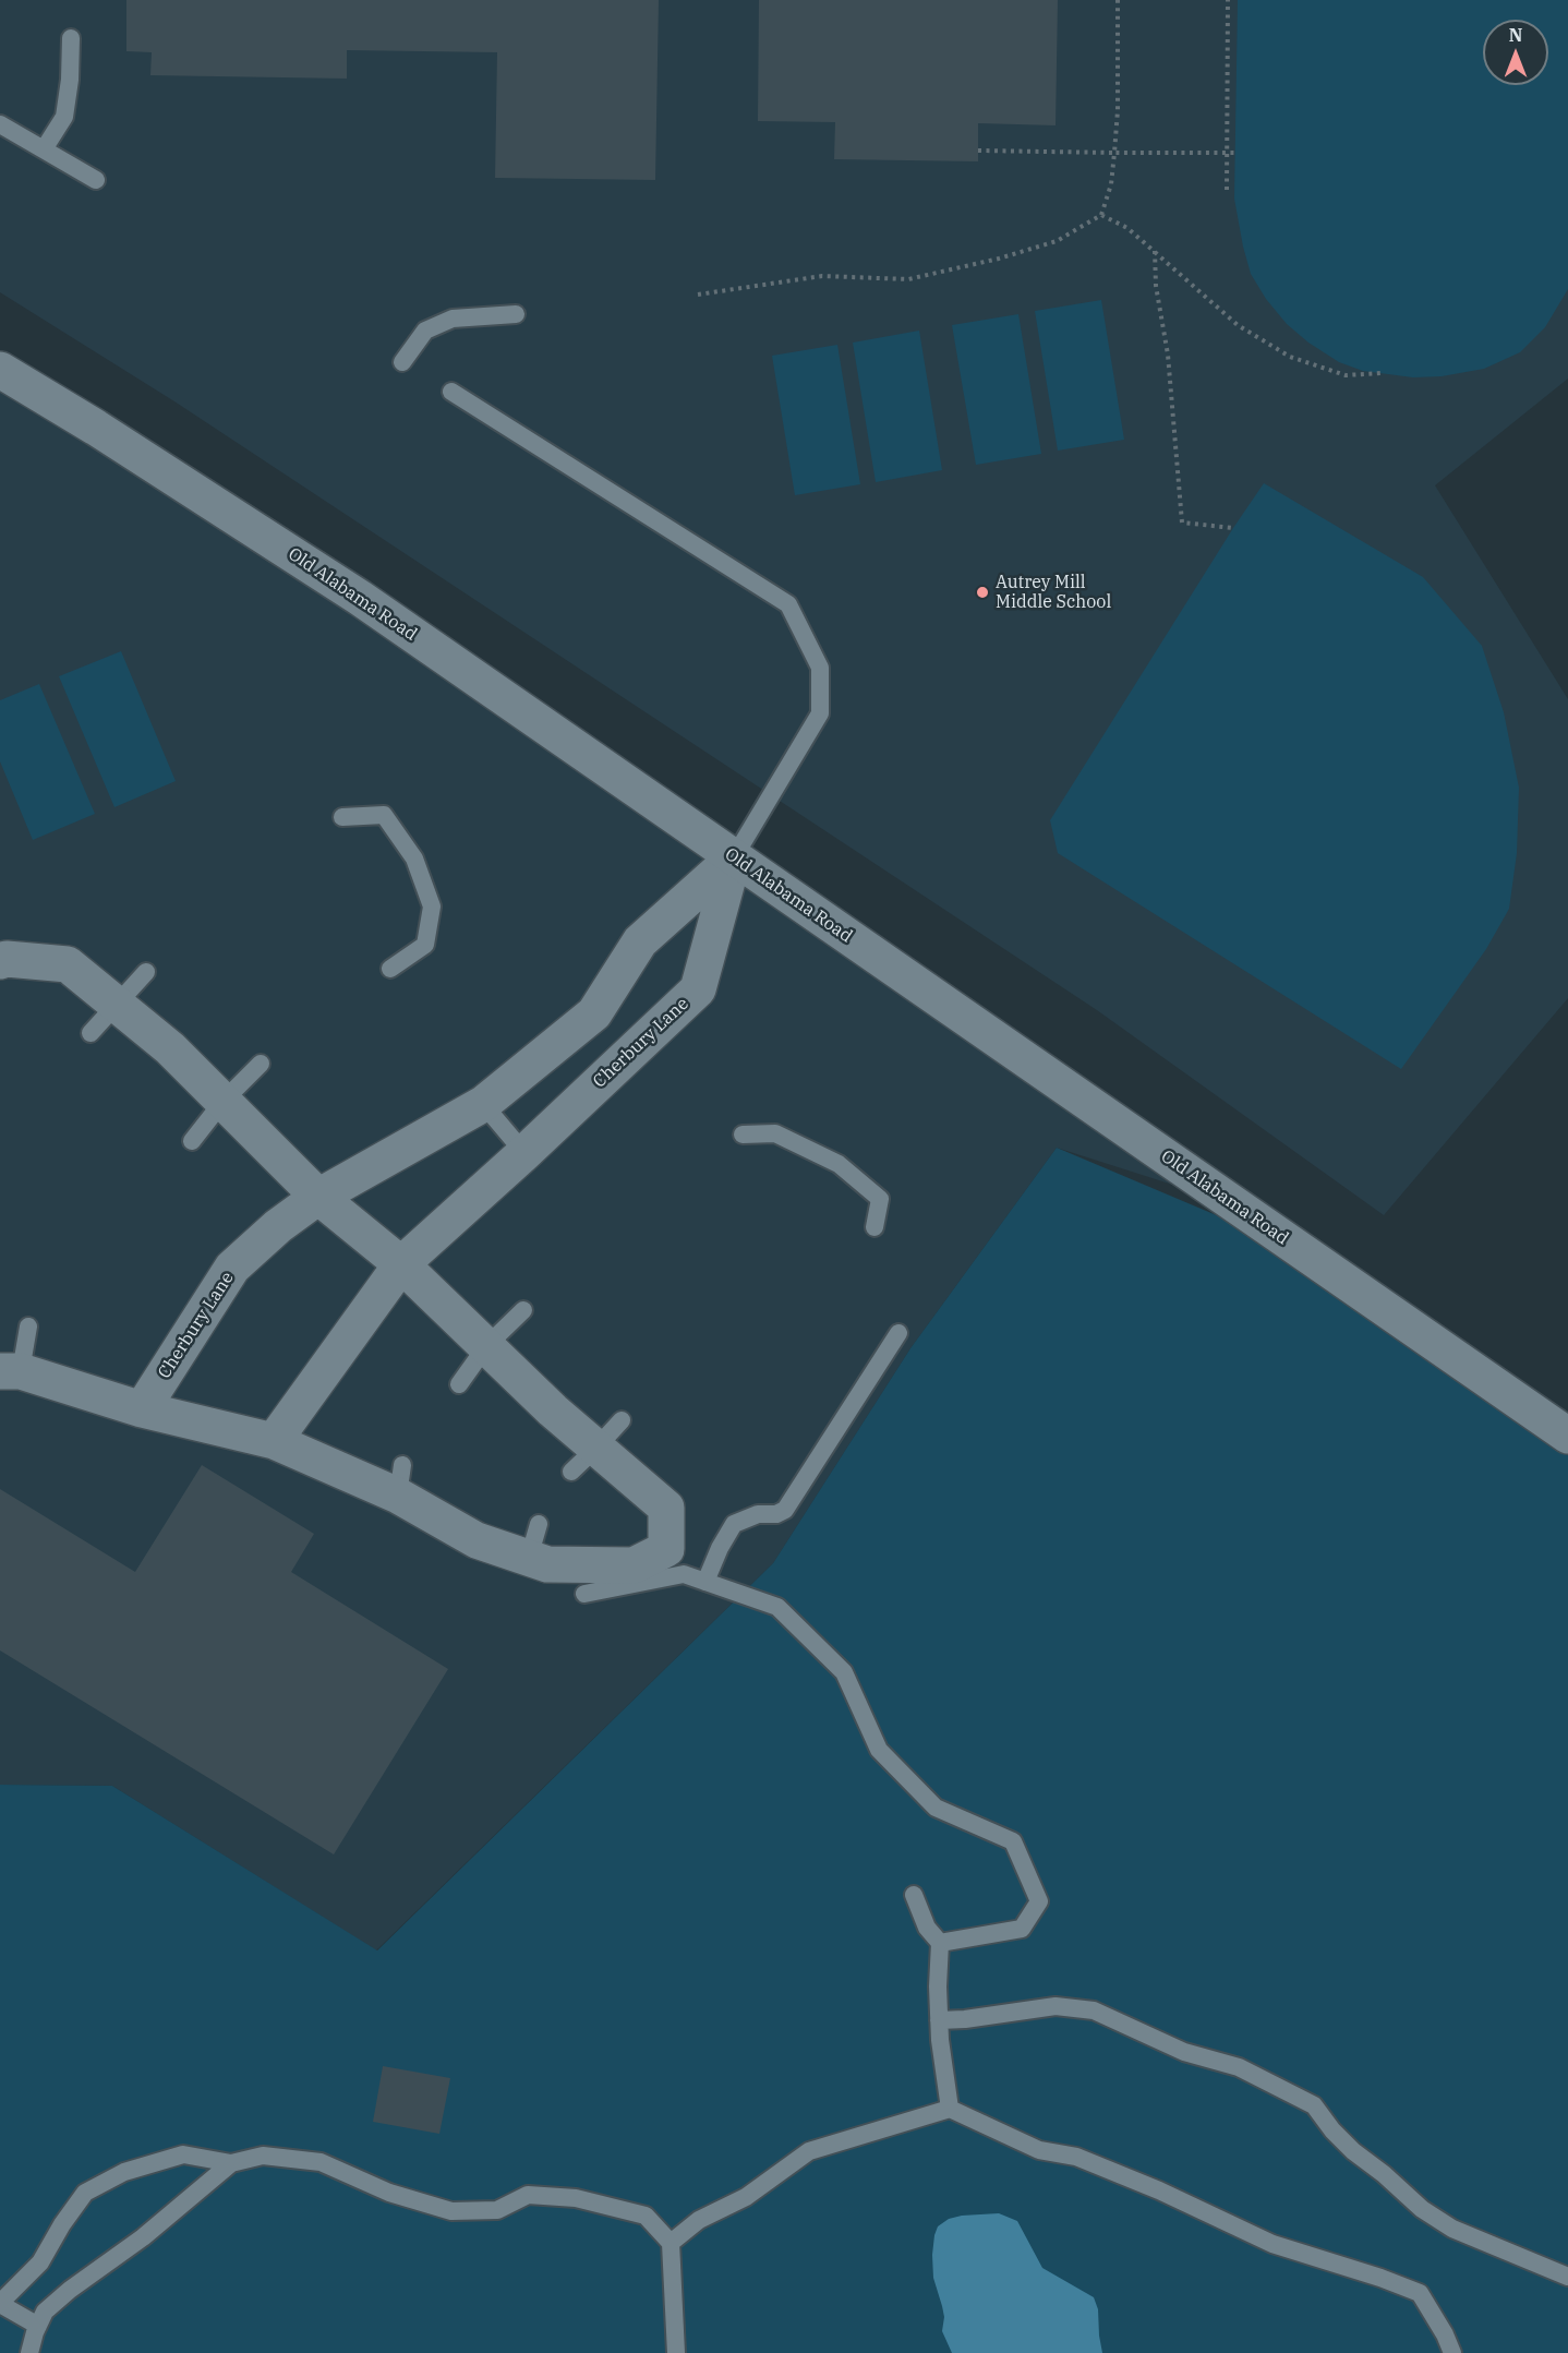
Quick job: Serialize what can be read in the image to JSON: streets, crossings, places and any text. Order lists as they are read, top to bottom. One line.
{"streets":{"street":["Old Alabama Road","Cherbury Lane"]},"crossings":[["Old Alabama Road","Cherbury Lane"]],"places":["Autrey Mill Middle School"],"north":"top"}
